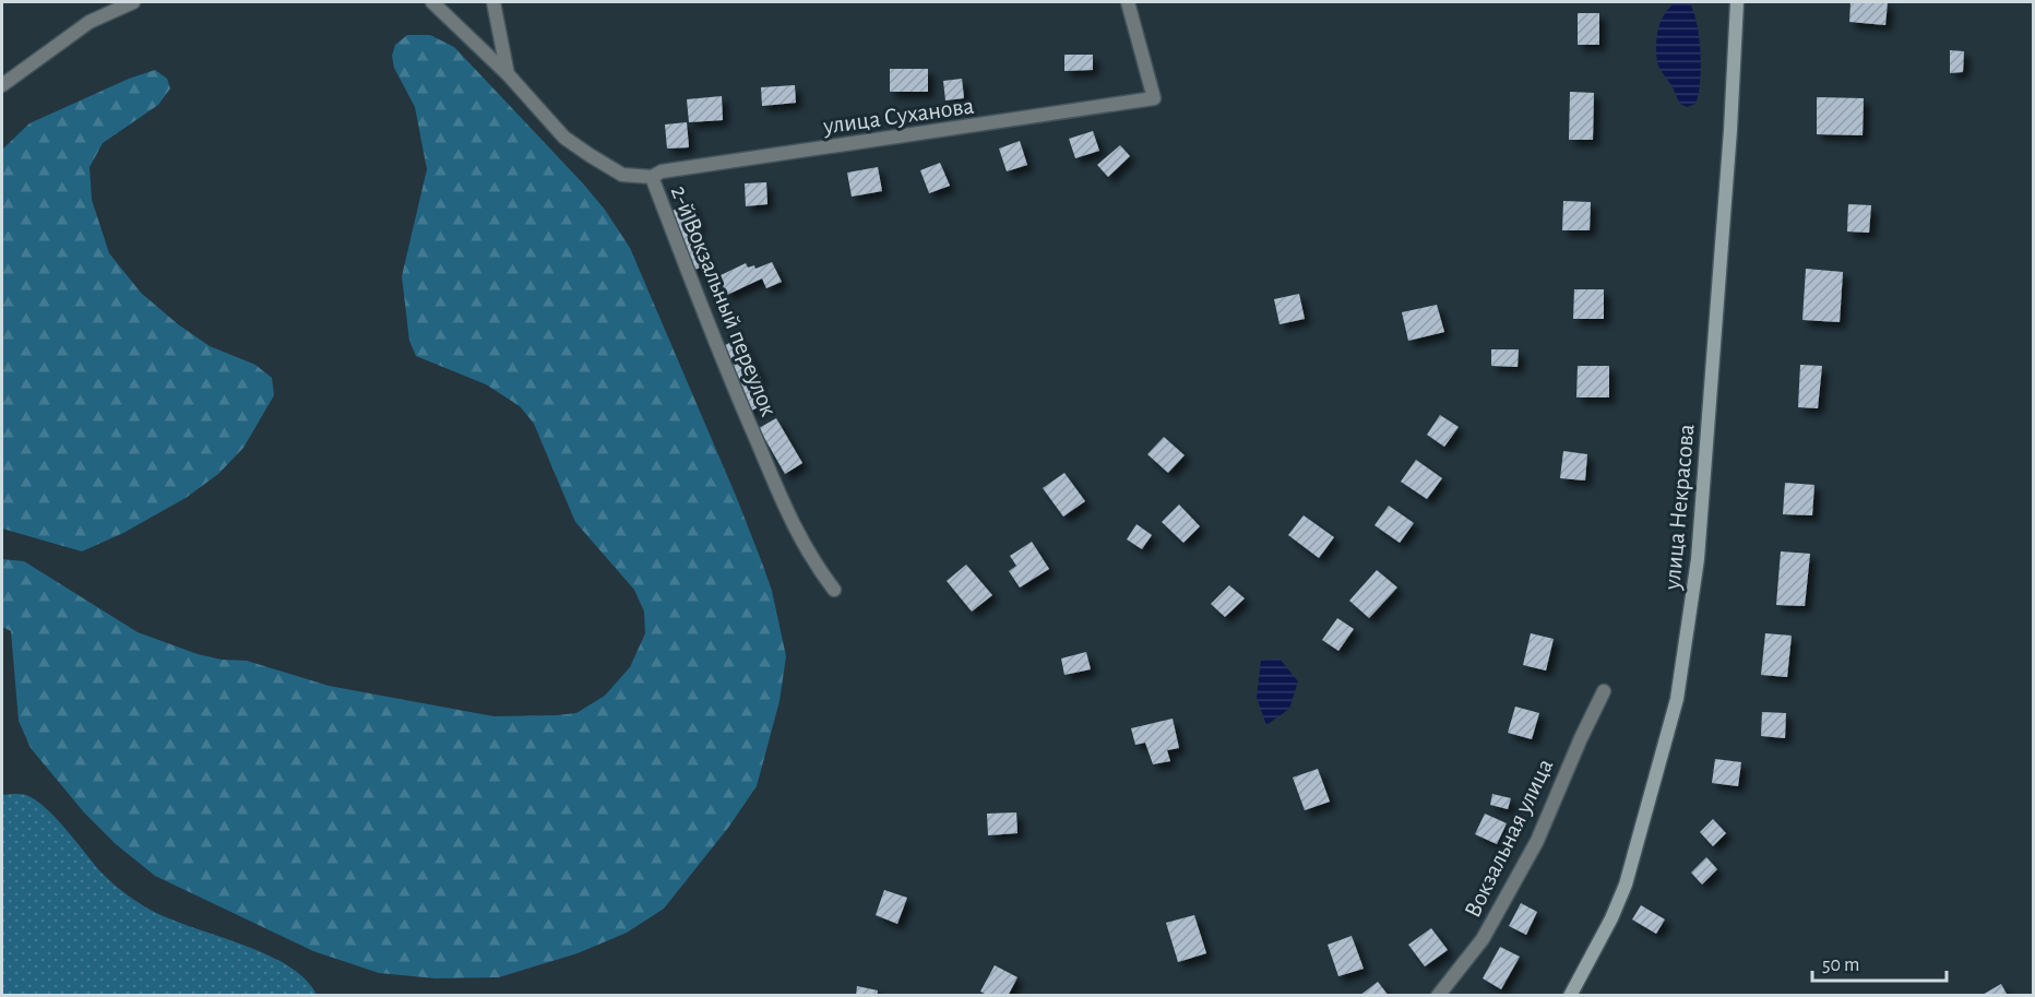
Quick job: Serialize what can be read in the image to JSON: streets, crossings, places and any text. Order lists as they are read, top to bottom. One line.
{"streets":{"main road":["улица Некрасова"],"street":["улица Суханова","2-й Вокзальный переулок","Вокзальная улица"]},"crossings":[["улица Суханова","2-й Вокзальный переулок"]],"scale_bar":"50 m"}
